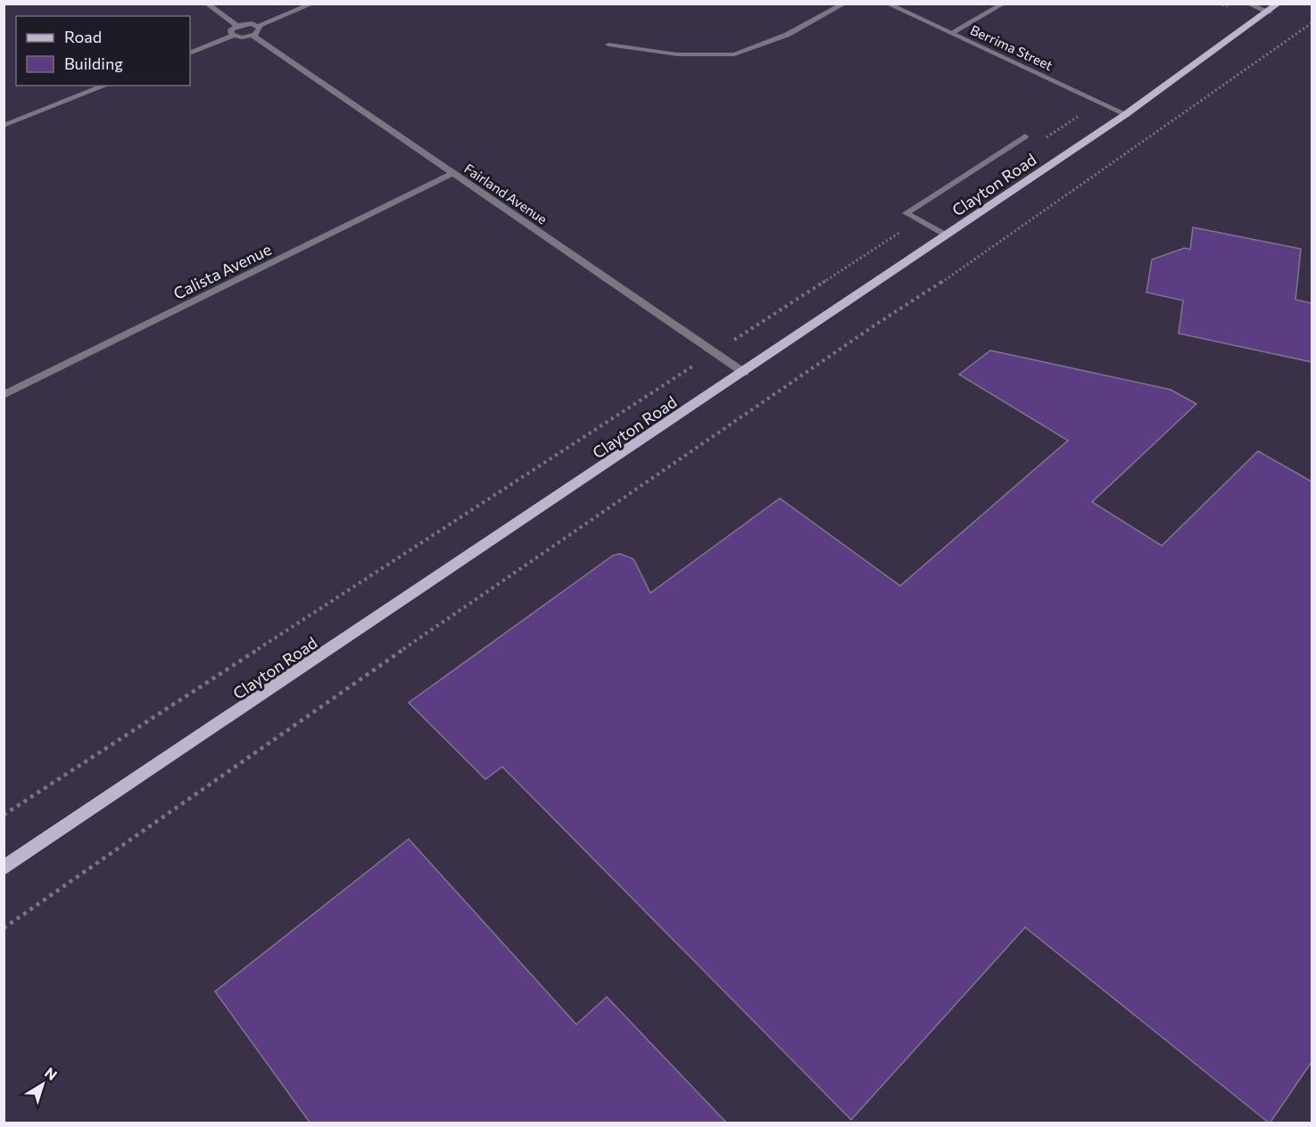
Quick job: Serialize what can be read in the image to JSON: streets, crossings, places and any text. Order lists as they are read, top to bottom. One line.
{"streets":{"main road":["Clayton Road"],"street":["Berrima Street","Fairland Avenue","Calista Avenue"]},"crossings":[["Berrima Street","Clayton Road"],["Clayton Road","Fairland Avenue"],["Fairland Avenue","Calista Avenue"]],"legend":["Road","Building"],"north":"top right"}
